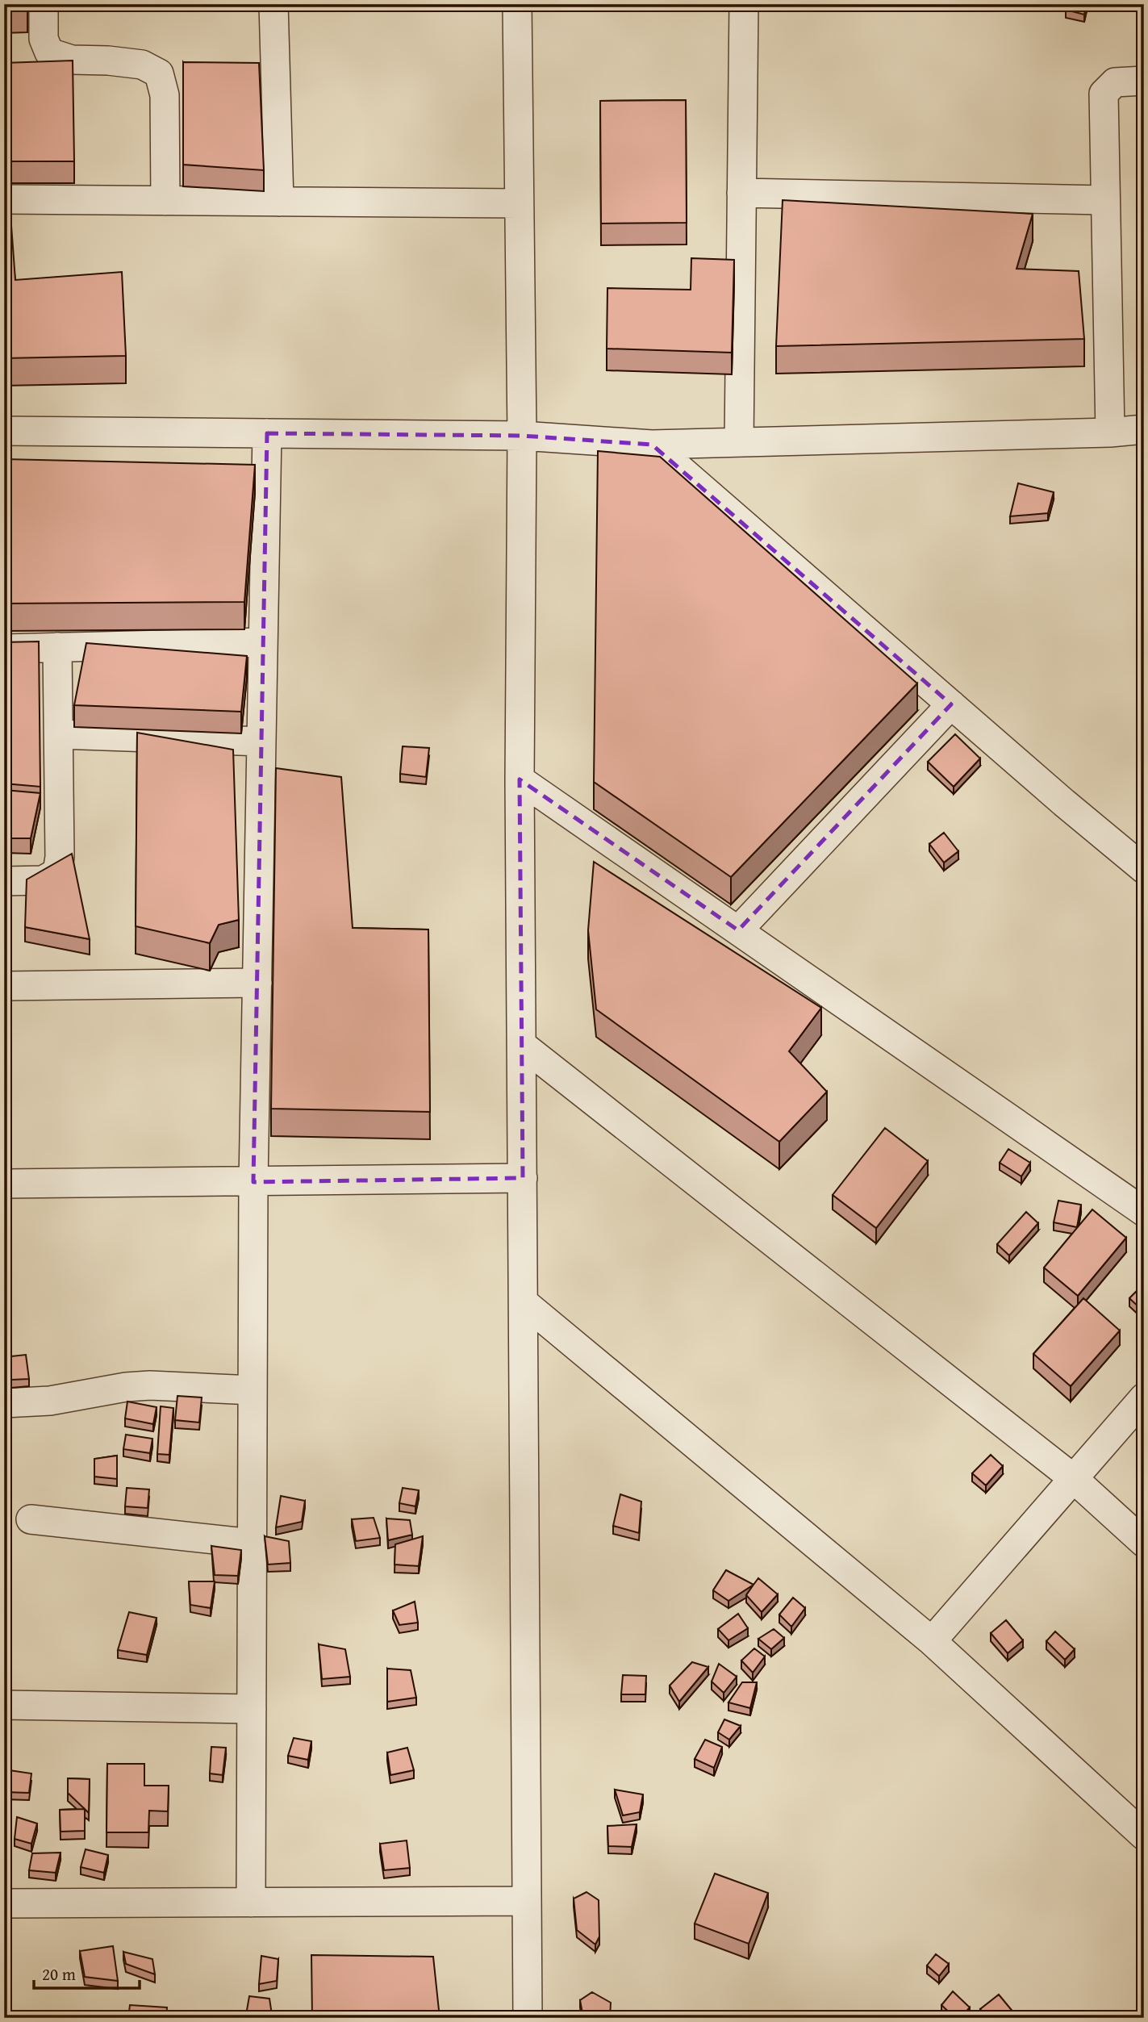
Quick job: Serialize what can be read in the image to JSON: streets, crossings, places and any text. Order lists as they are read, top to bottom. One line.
{"scale_bar":"20 m"}
